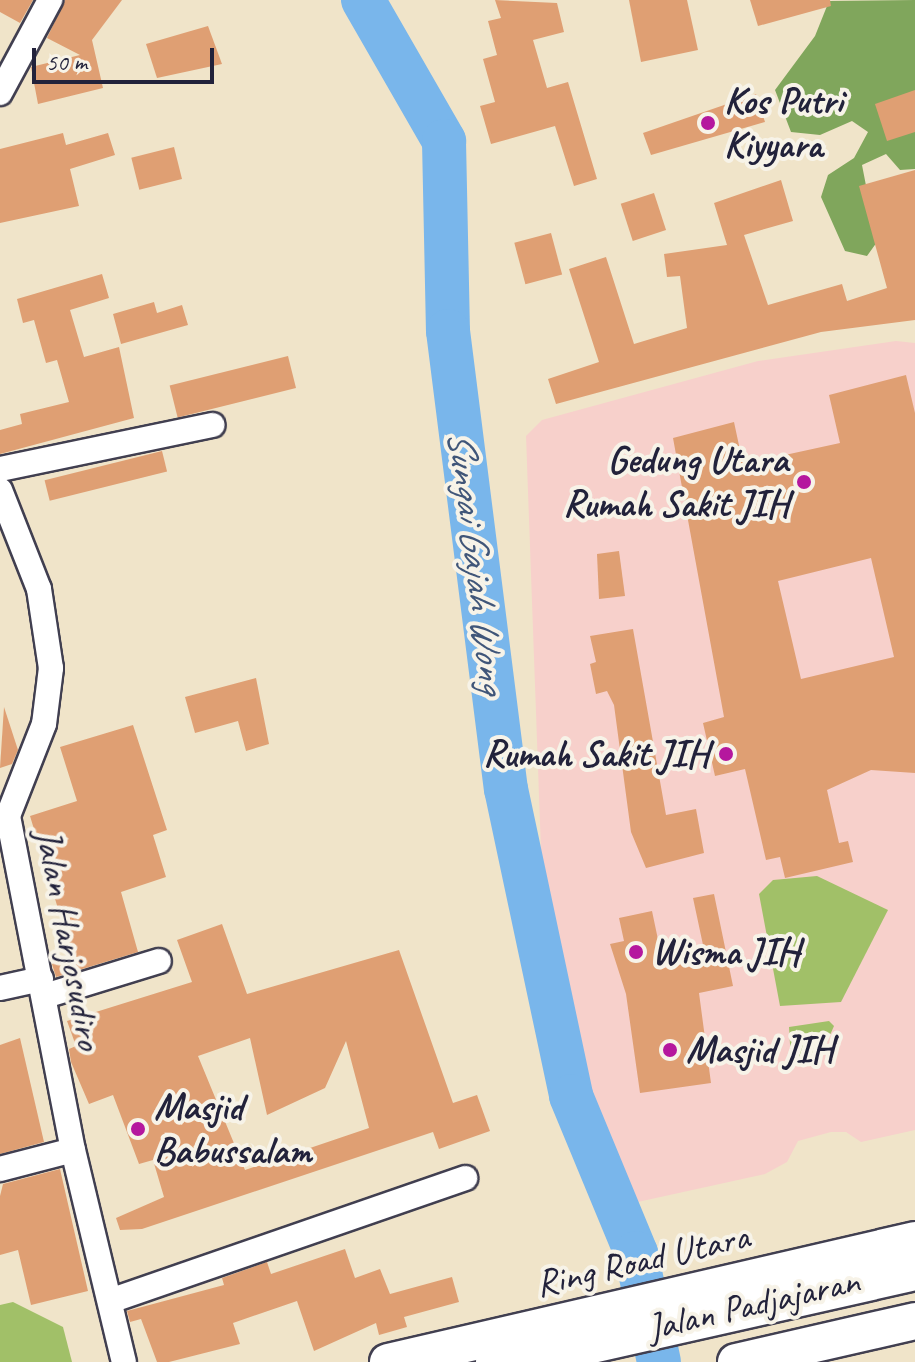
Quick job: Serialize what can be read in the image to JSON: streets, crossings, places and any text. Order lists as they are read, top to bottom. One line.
{"streets":{"highway":["Jalan Padjajaran"],"street":["Jalan Harjosudiro","Ring Road Utara"]},"crossings":[["Ring Road Utara","Jalan Padjajaran"]],"water":["Sungai Gajah Wong"],"places":["Kos Putri Kiyyara","Gedung Utara Rumah Sakit JIH","Rumah Sakit JIH","Wisma JIH","Masjid JIH","Masjid Babussalam"],"scale_bar":"50 m"}
